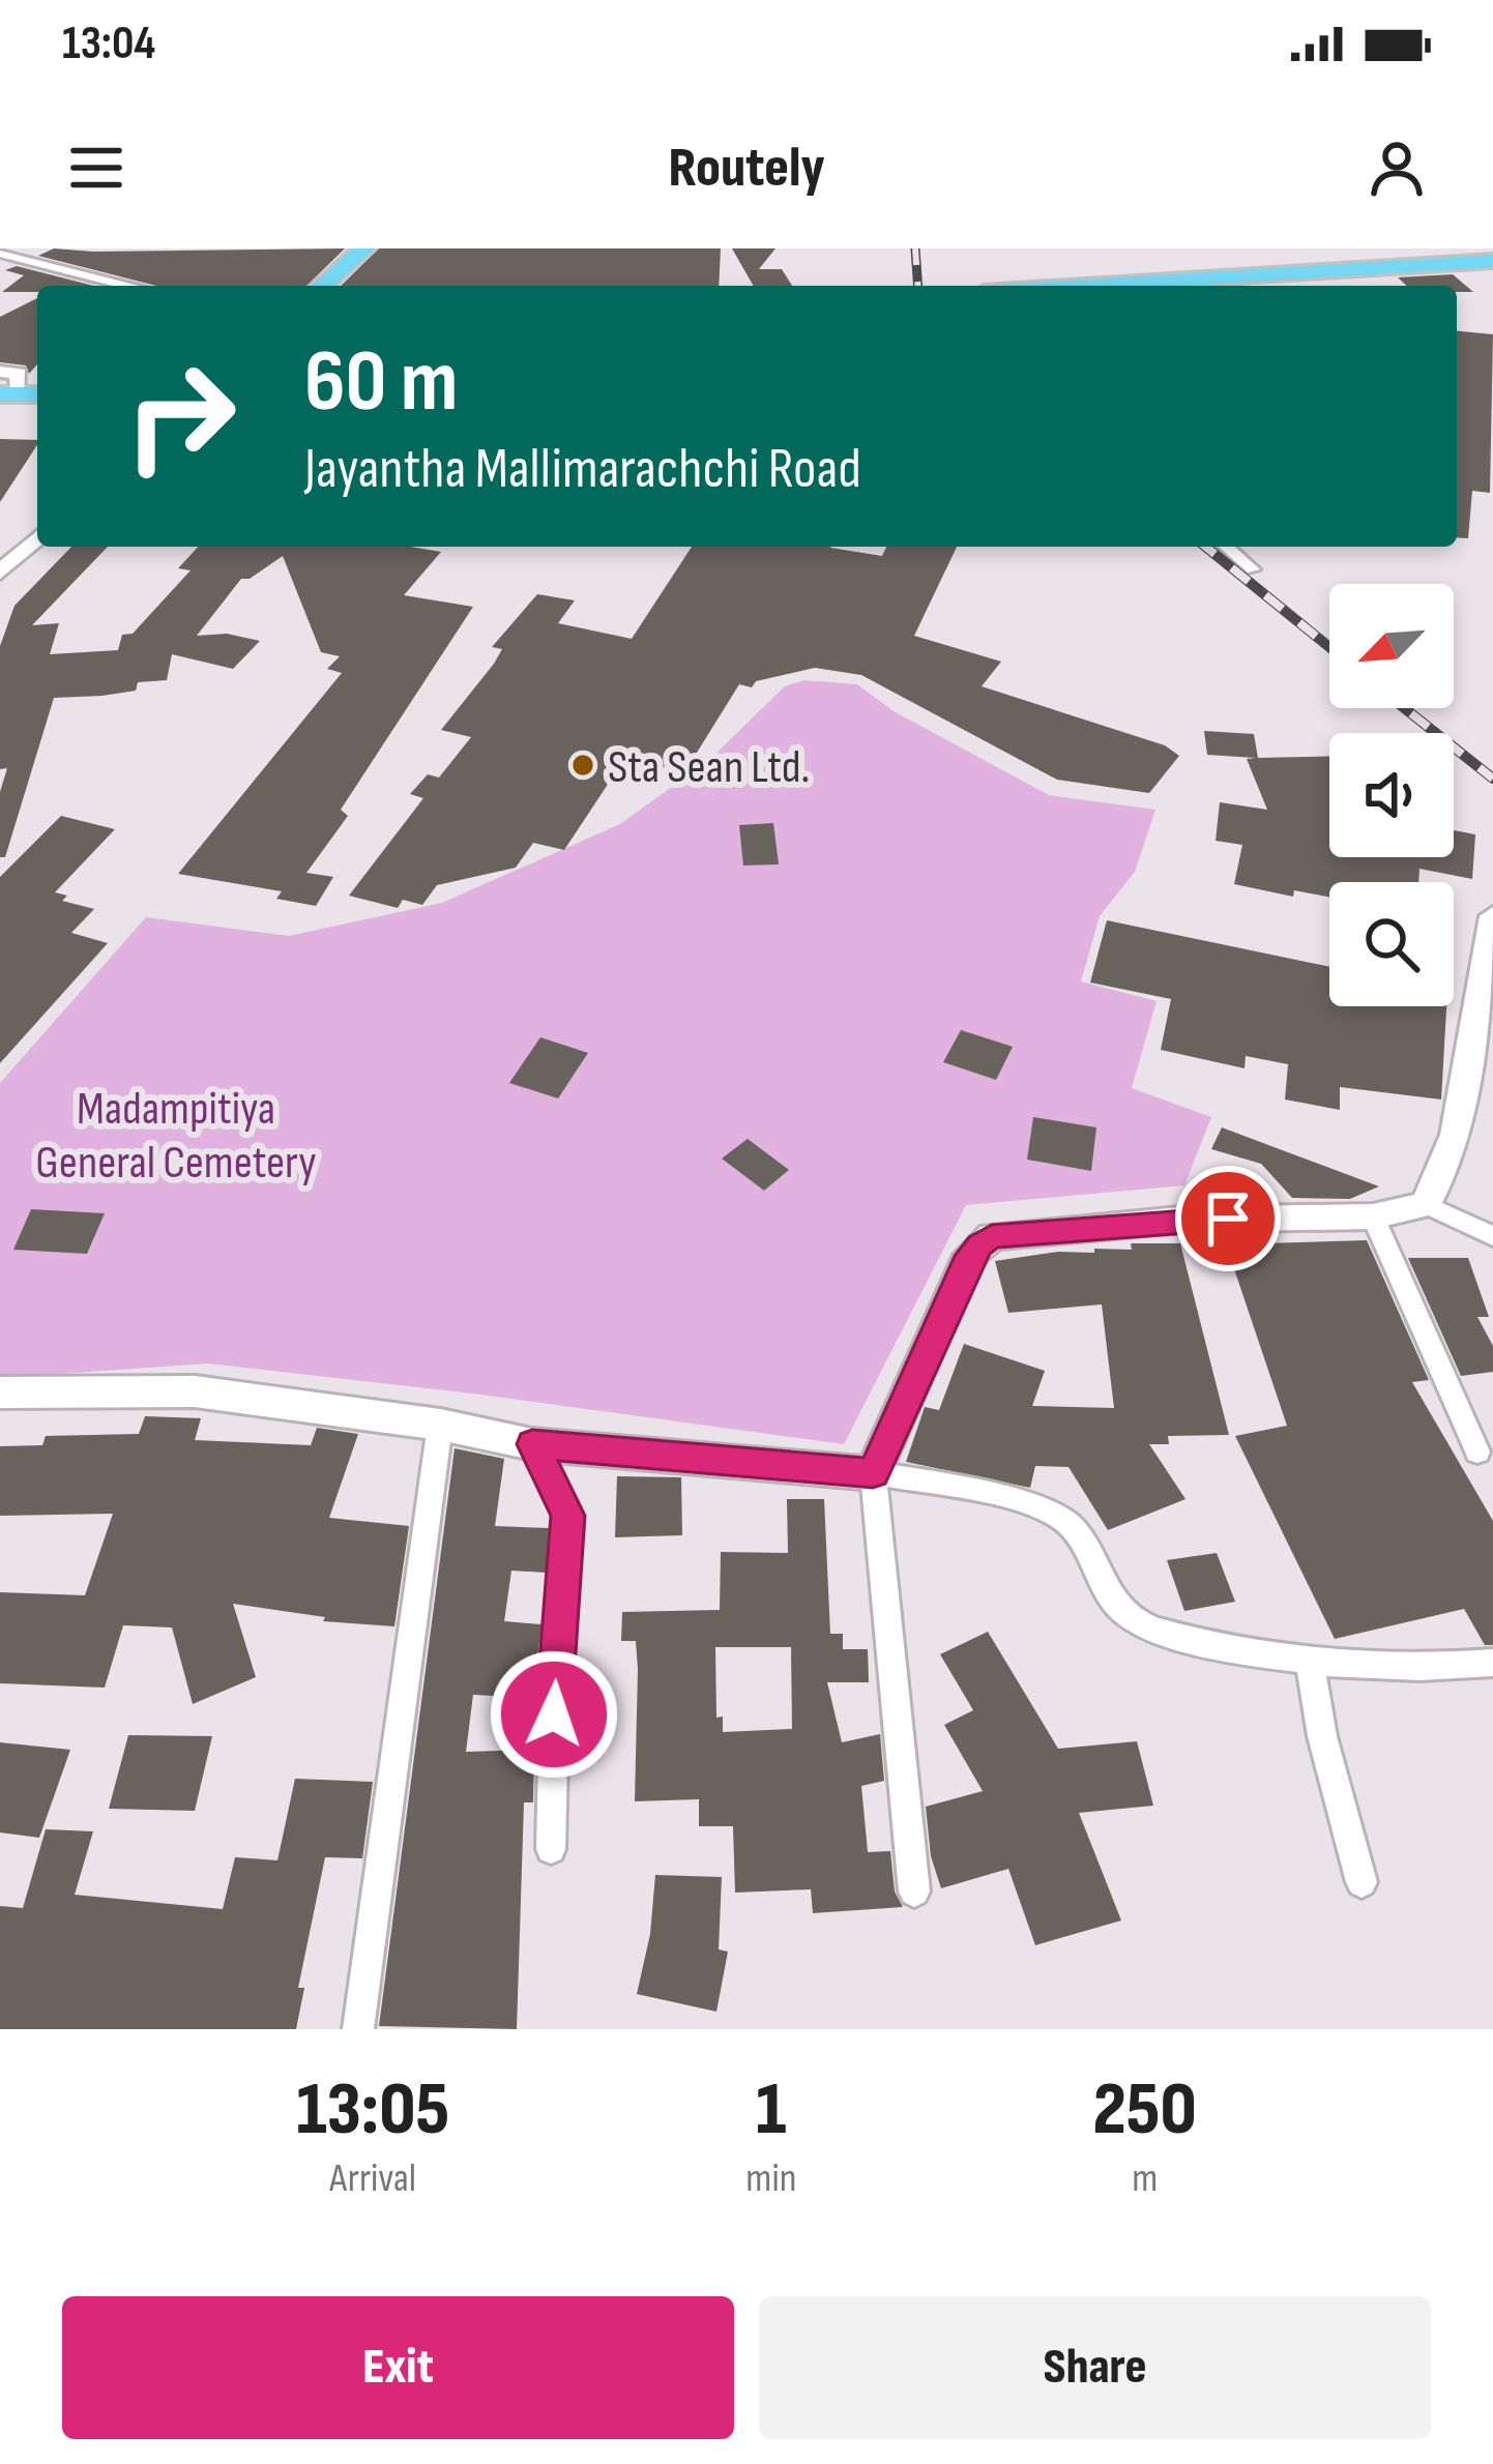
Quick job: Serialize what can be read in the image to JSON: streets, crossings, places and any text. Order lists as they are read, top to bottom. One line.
{"parks":["Madampitiya General Cemetery"],"places":["Sta Sean Ltd."],"north":"bottom left","page":{"status":"13:04","header":"Routely","turn":["60 m","Jayantha Mallimarachchi Road"],"eta":["13:05","Arrival","1","min","250","m"],"buttons":["Exit","Share"]}}
